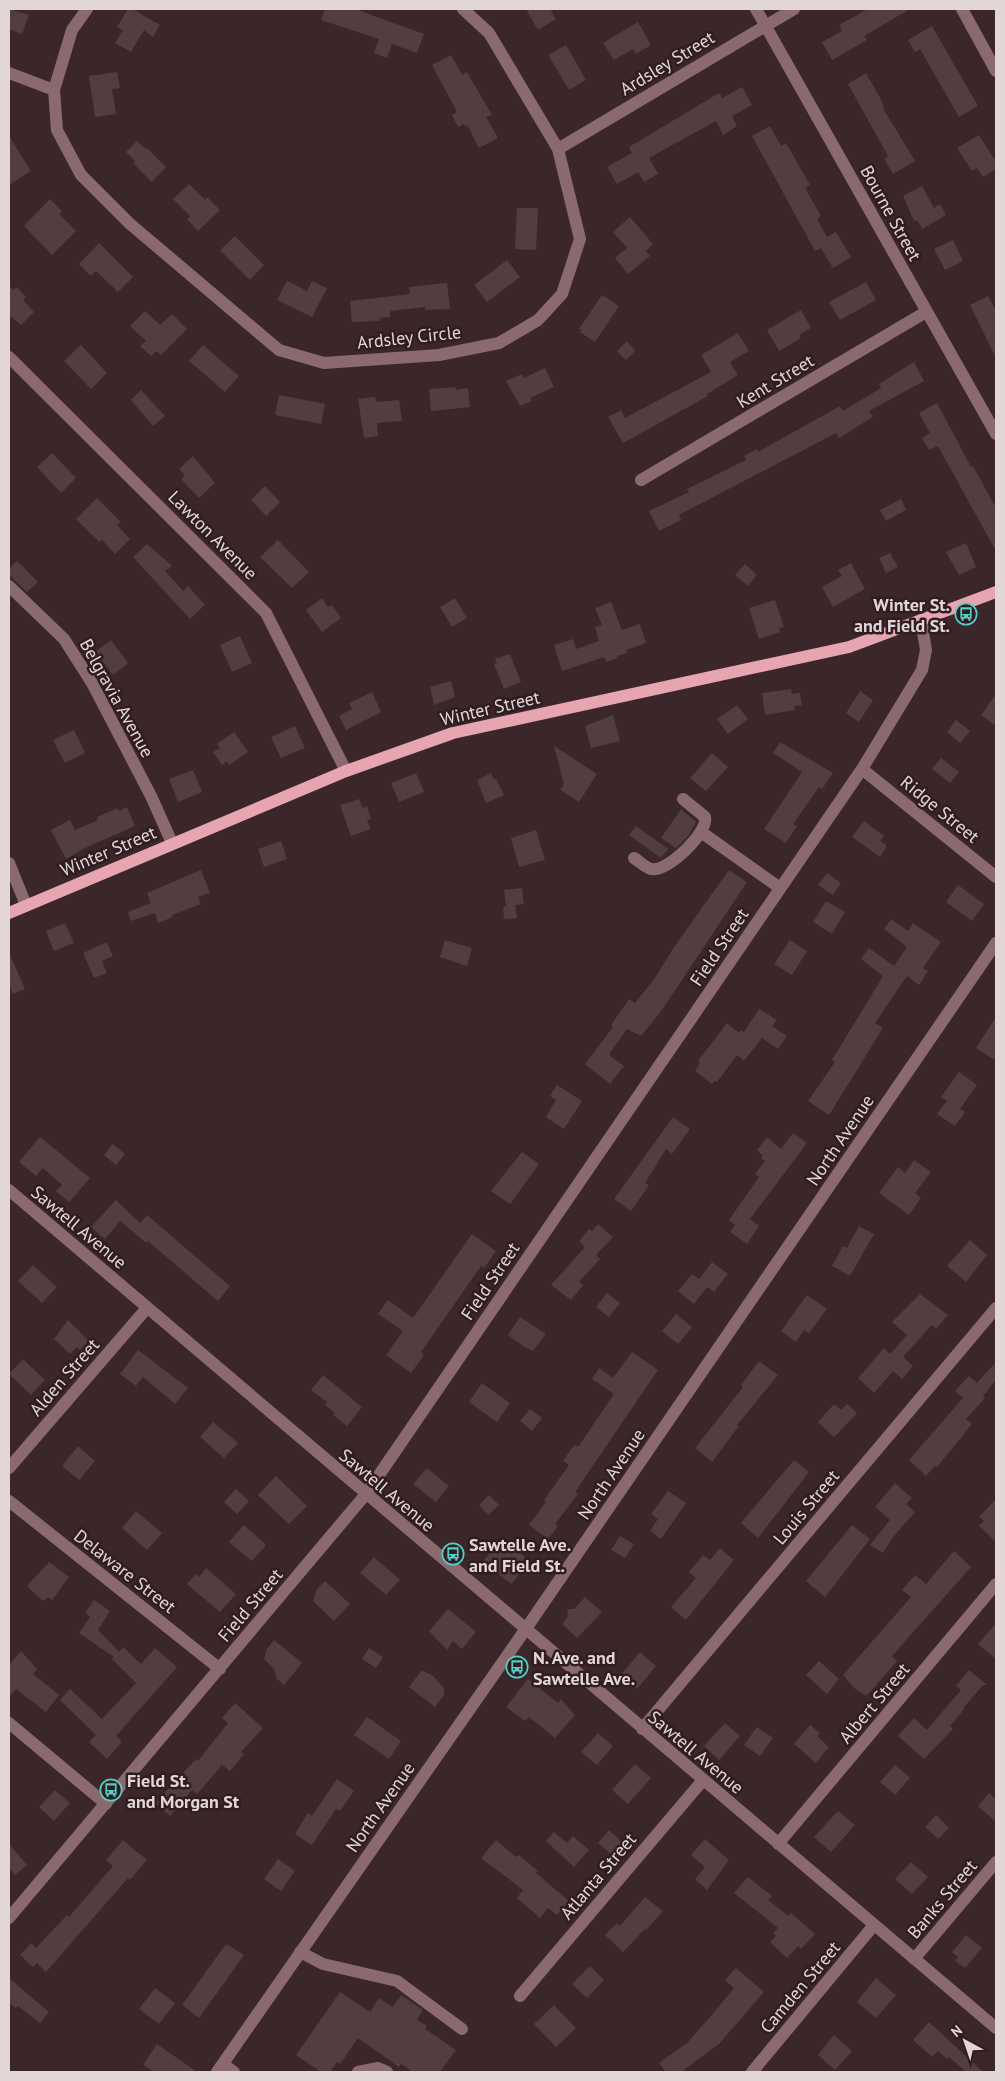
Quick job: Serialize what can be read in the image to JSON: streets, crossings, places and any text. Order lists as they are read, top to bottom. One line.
{"streets":{"main road":["Winter Street"],"street":["Ardsley Street","Bourne Street","Ardsley Circle","Kent Street","Lawton Avenue","Belgravia Avenue","Ridge Street","Field Street","North Avenue","Sawtell Avenue","Alden Street","Louis Street","Delaware Street","Albert Street","Atlanta Street","Banks Street","Camden Street"]},"crossings":[["Ardsley Street","Bourne Street"],["Ardsley Street","Ardsley Circle"],["Bourne Street","Kent Street"],["Lawton Avenue","Winter Street"],["Belgravia Avenue","Winter Street"],["Winter Street","Field Street"],["Ridge Street","Field Street"],["Field Street","Sawtell Avenue"],["Field Street","Delaware Street"],["North Avenue","Sawtell Avenue"],["Sawtell Avenue","Alden Street"],["Sawtell Avenue","Louis Street"],["Sawtell Avenue","Albert Street"],["Sawtell Avenue","Atlanta Street"],["Sawtell Avenue","Banks Street"],["Sawtell Avenue","Camden Street"]],"places":{"bus stop":["Winter St. and Field St.","Sawtelle Ave. and Field St.","N. Ave. and Sawtelle Ave.","Field St. and Morgan St"]},"north":"top left"}
